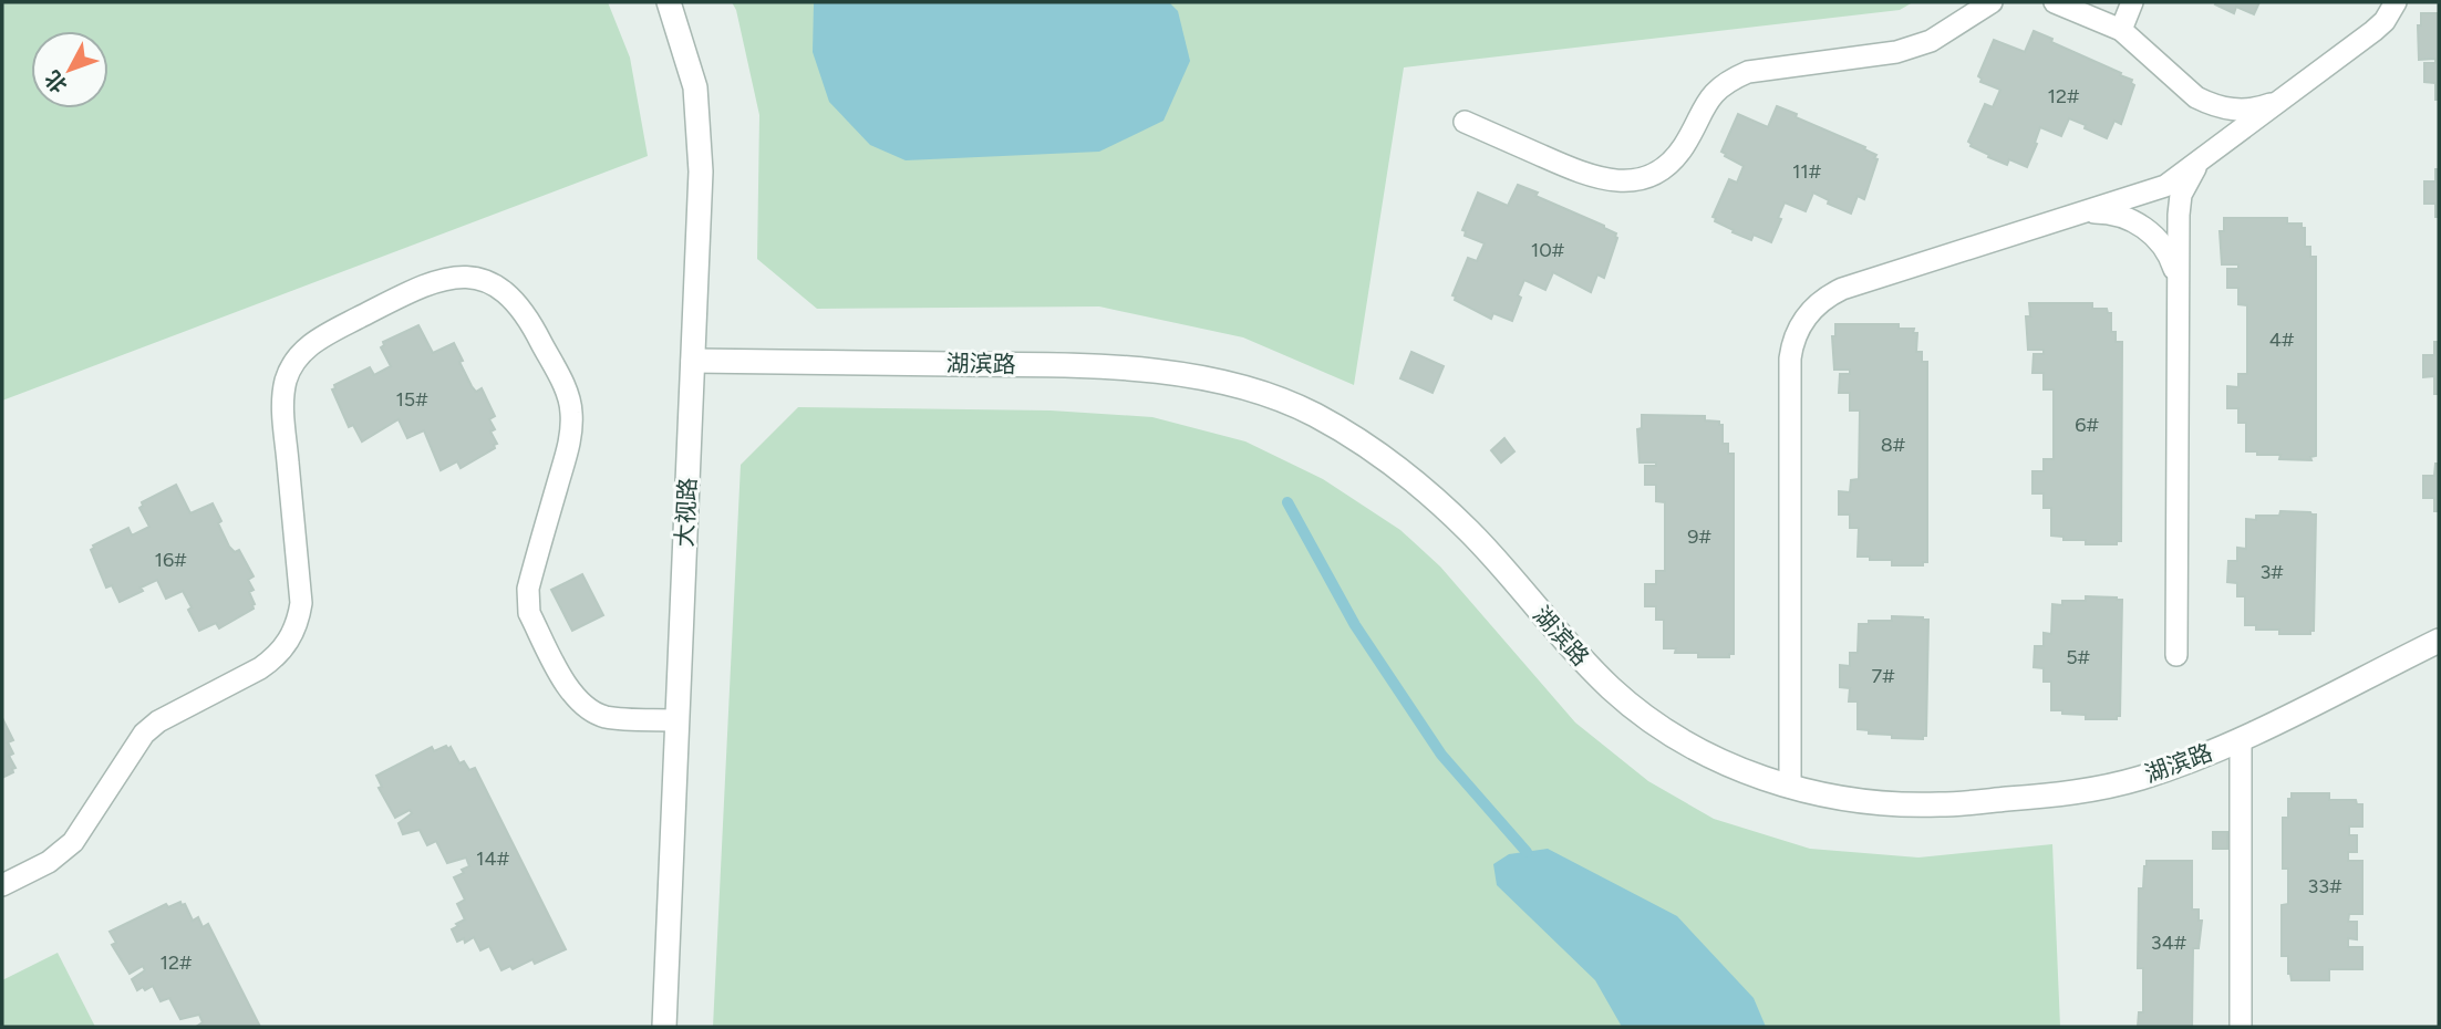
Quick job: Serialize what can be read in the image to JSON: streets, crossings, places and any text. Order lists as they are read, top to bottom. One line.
{"streets":{"street":["湖滨路","大视路"]},"crossings":[["湖滨路","大视路"]],"house_numbers":["12#","11#","10#","4#","15#","6#","8#","9#","16#","3#","5#","7#","14#","33#","34#","12#"],"north":"bottom left"}
